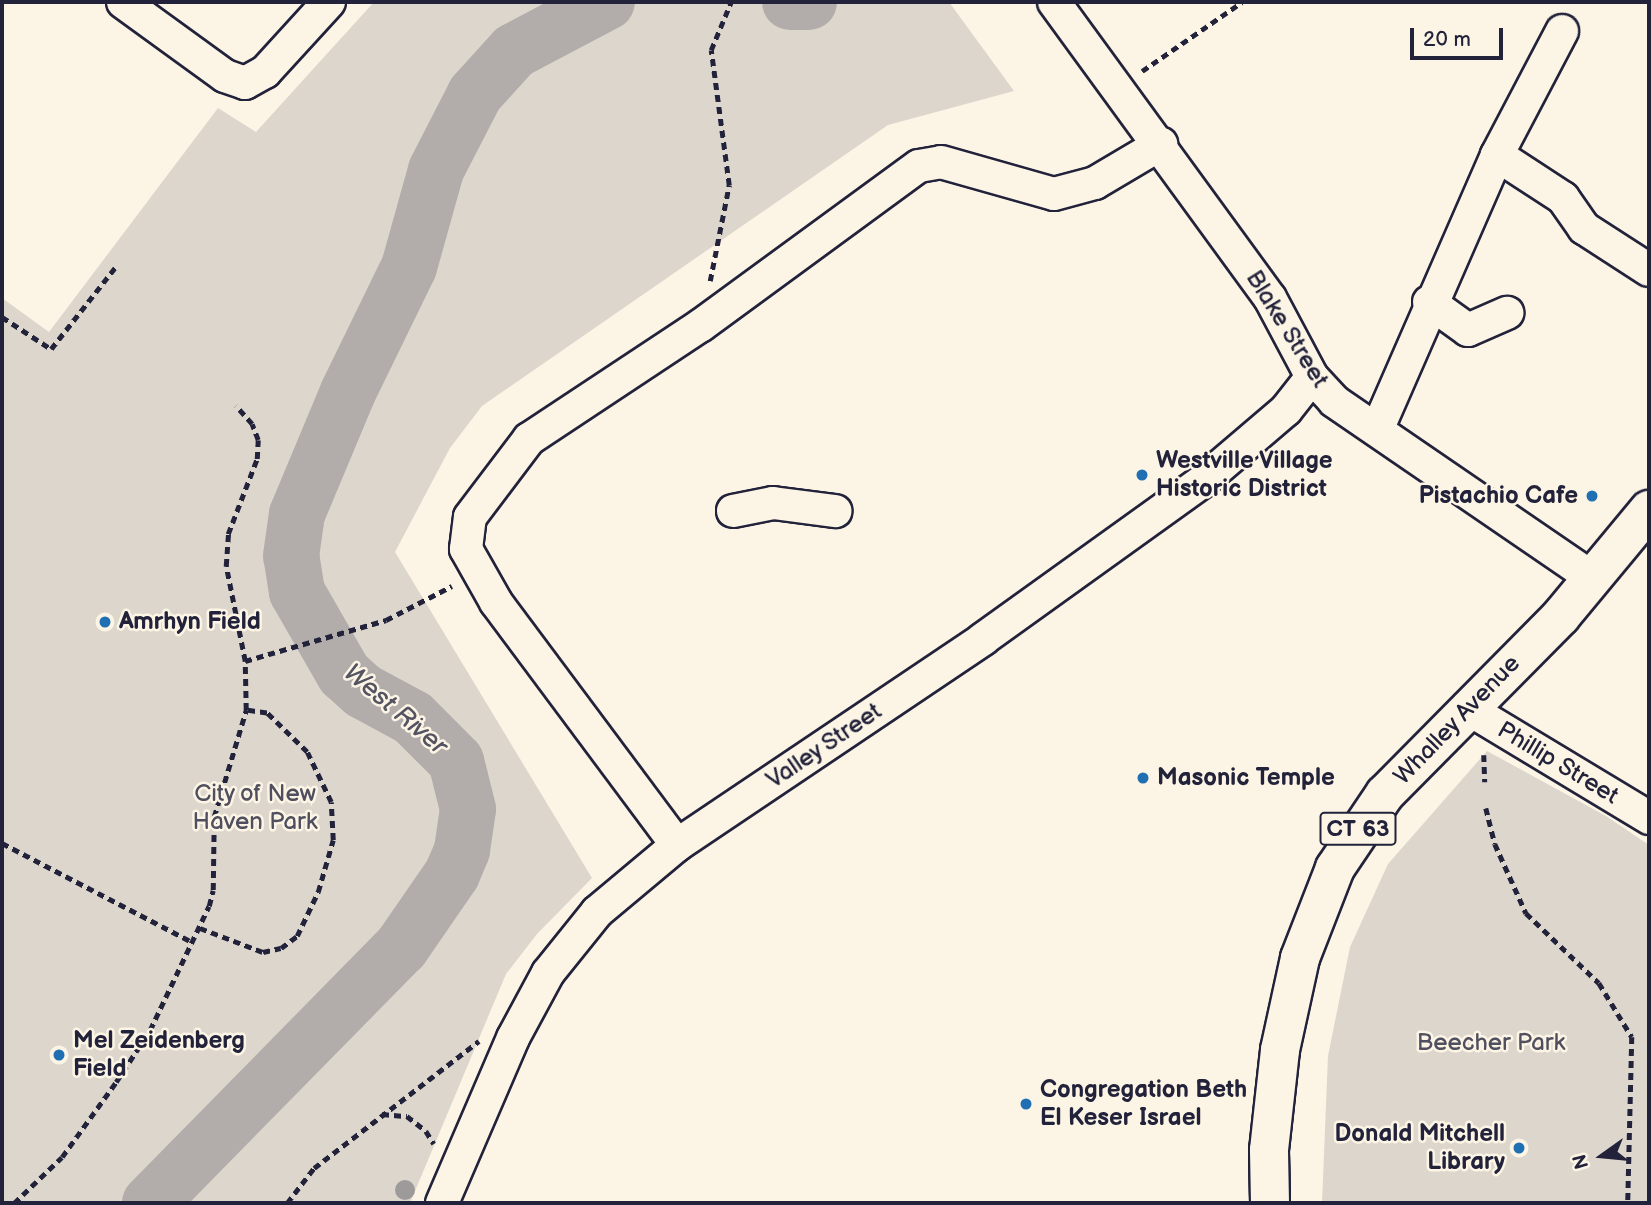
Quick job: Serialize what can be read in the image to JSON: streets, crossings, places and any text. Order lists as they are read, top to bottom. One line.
{"streets":{"main road":["Whalley Avenue","CT 63"],"street":["Blake Street","Valley Street","Phillip Street"]},"crossings":[["Blake Street","Whalley Avenue"],["Blake Street","Valley Street"],["Whalley Avenue","Phillip Street"]],"water":["West River"],"parks":["City of New Haven Park","Beecher Park"],"places":["Westville Village Historic District","Pistachio Cafe","Amrhyn Field","Masonic Temple","Mel Zeidenberg Field","Congregation Beth El Keser Israel","Donald Mitchell Library"],"scale_bar":"20 m","north":"left"}
